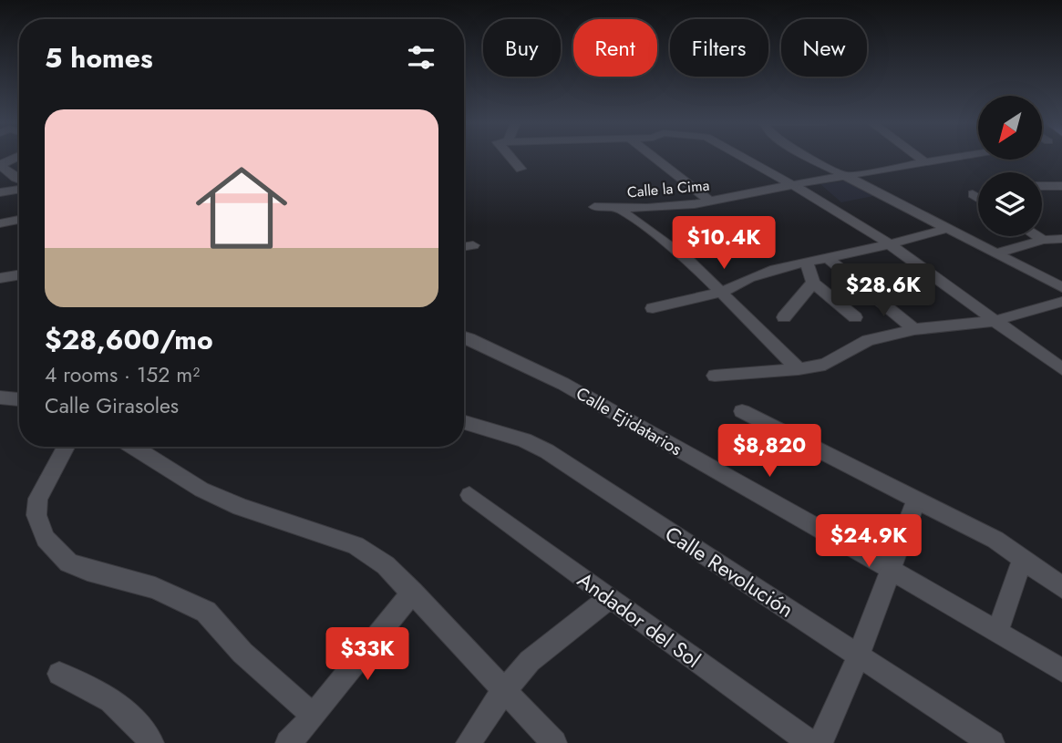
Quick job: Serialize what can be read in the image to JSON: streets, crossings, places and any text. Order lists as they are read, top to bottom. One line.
{"streets":{"street":["Calle la Cima","Calle Ejidatarios","Calle Revolución","Andador del Sol"]},"north":"bottom left","page":{"chip":["Buy","Rent","Filters","New"],"heading":"5 homes","list":[{"name":"$28,600/mo","note":"4 rooms · 152 m² · Calle Girasoles"}],"price":["$10.4K","$28.6K","$8,820","$24.9K","$33K"]}}
